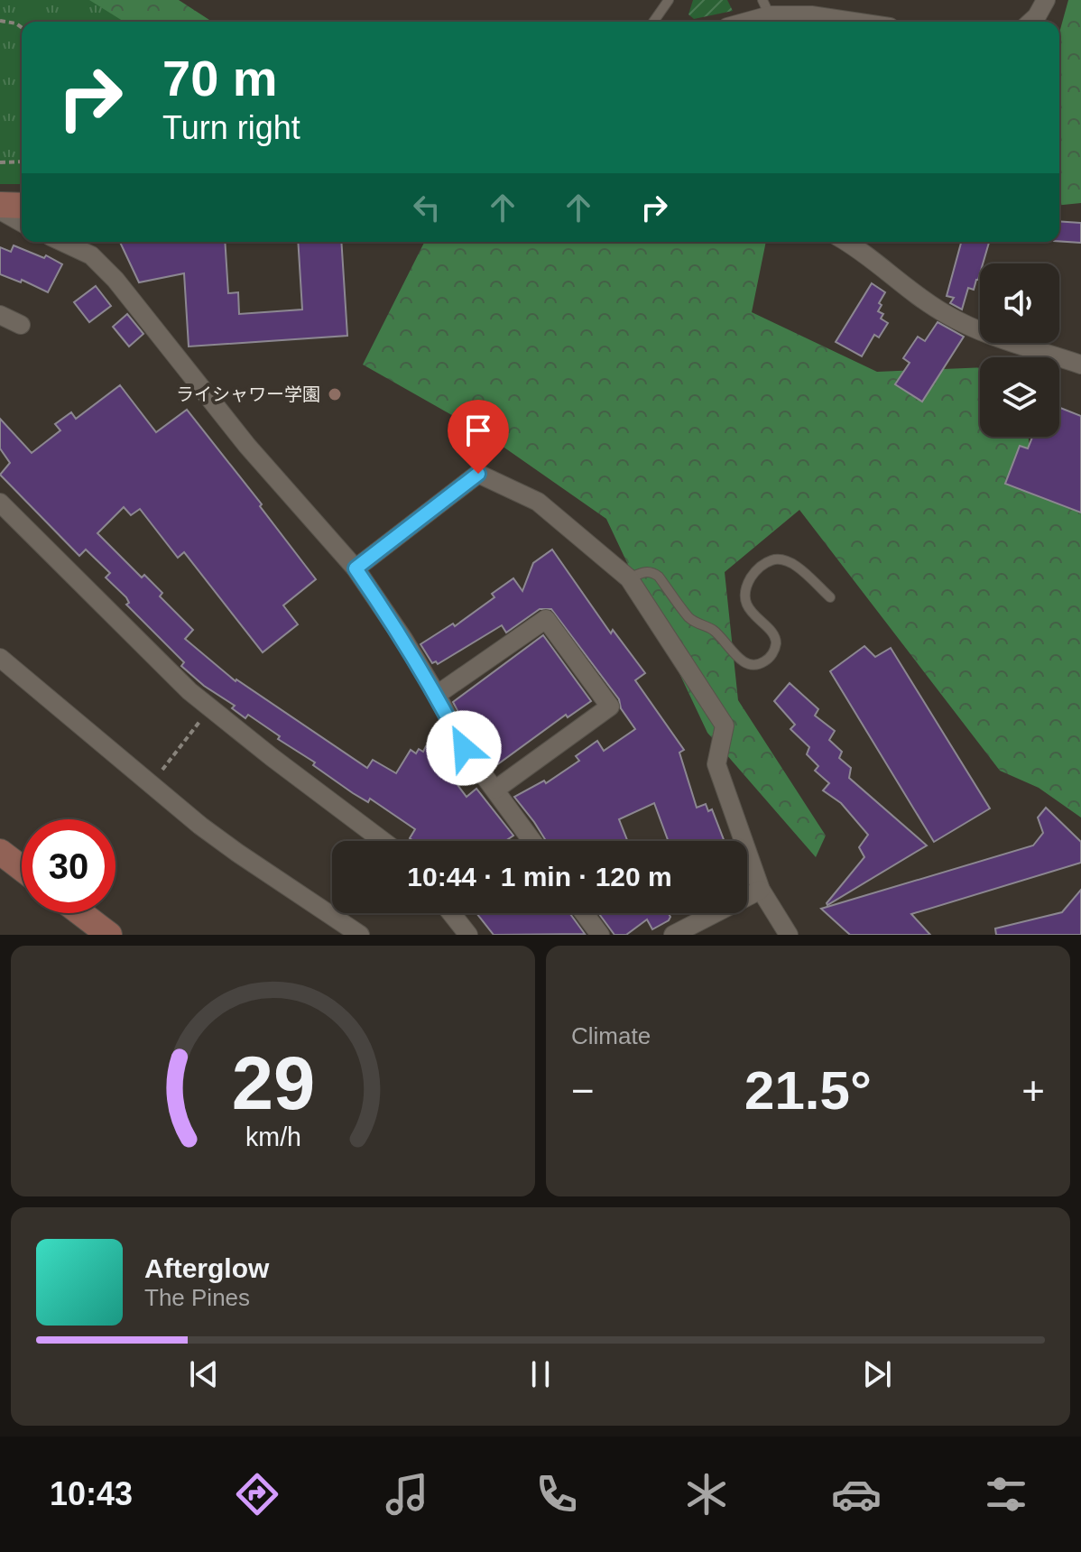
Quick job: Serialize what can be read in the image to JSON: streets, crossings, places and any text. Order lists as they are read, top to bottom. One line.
{"places":["ライシャワー学園"],"page":{"turn":["70 m","Turn right"],"limit":"30","trip":"10:44 · 1 min · 120 m","tile":"Climate","heat":["−","21.5°","+"],"song":["Afterglow","The Pines"],"tabs":"10:43","gauge":["29","km/h"]}}
